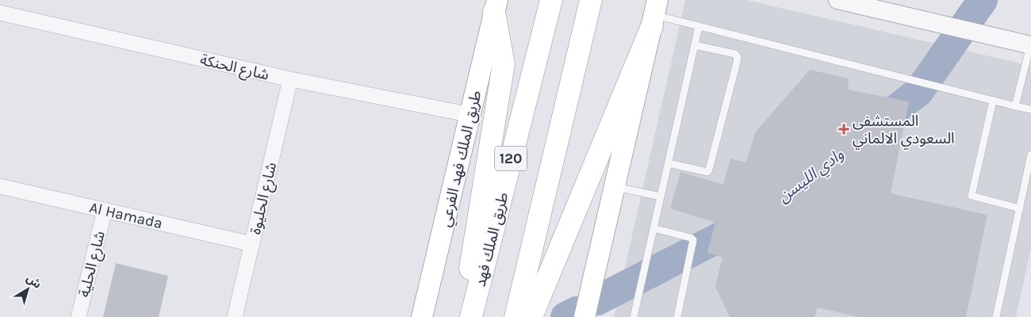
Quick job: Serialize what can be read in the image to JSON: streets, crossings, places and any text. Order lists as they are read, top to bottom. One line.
{"streets":{"highway":["120","طريق الملك فهد"],"main road":["طريق الملك فهد الفرعي"],"street":["شارع الحنكة","شارع الحليوة","Al Hamada","شارع الحلية"]},"crossings":[["شارع الحنكة","طريق الملك فهد الفرعي"],["شارع الحنكة","شارع الحليوة"],["شارع الحليوة","Al Hamada"],["Al Hamada","شارع الحلية"]],"water":["وادي الليسن"],"places":{"health":["المستشفى السعودي الالماني"]},"north":"top right"}
